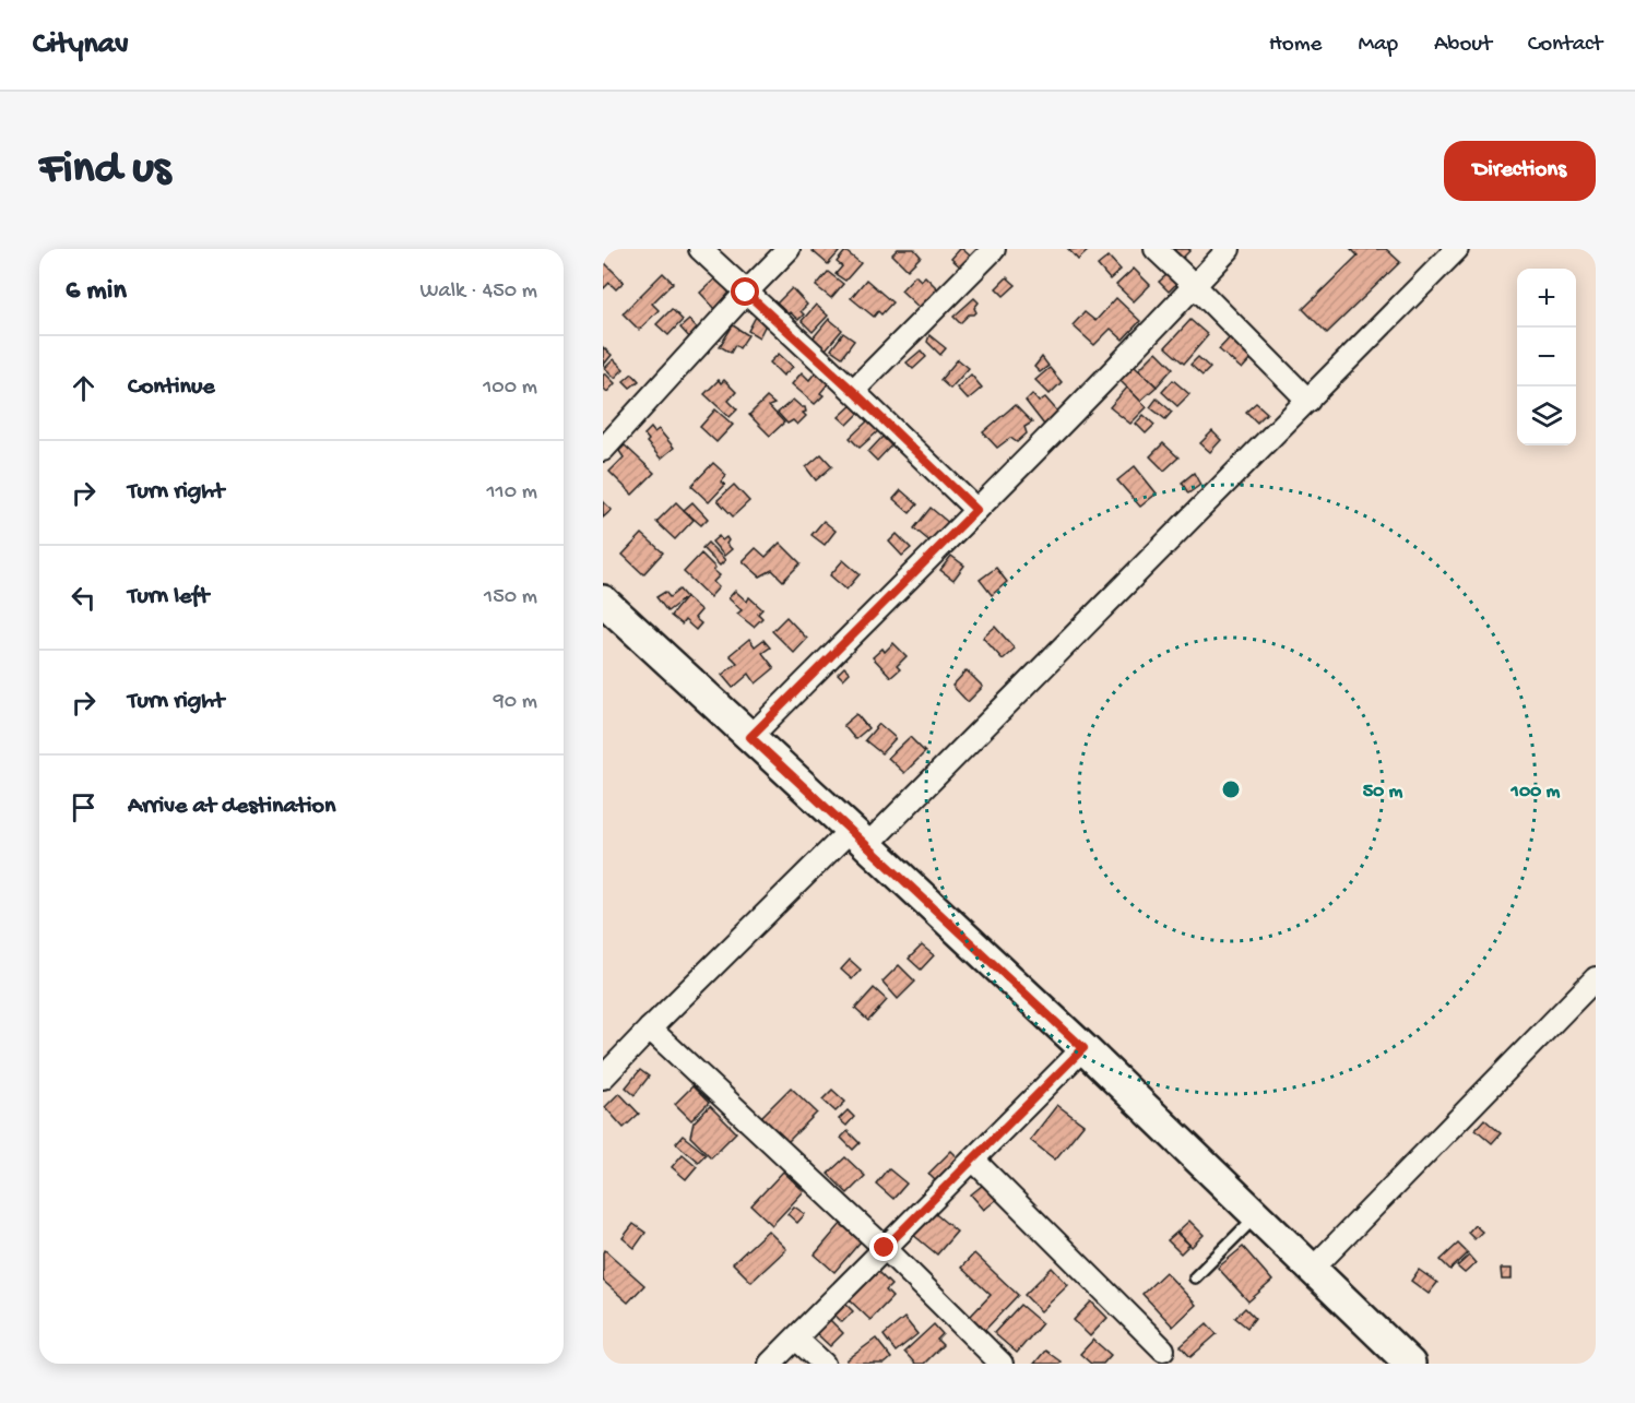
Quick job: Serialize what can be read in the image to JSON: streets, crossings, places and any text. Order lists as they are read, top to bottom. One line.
{"page":{"header":"Citynav","nav":["Home","Map","About","Contact"],"buttons":"Directions","title":"Find us","heading":["6 min","Walk · 450 m"],"map_buttons":["+","−"],"list":[["Continue","100 m"],["Turn right","110 m"],["Turn left","150 m"],["Turn right","90 m"],"Arrive at destination"]},"rings":["50 m","100 m"]}
